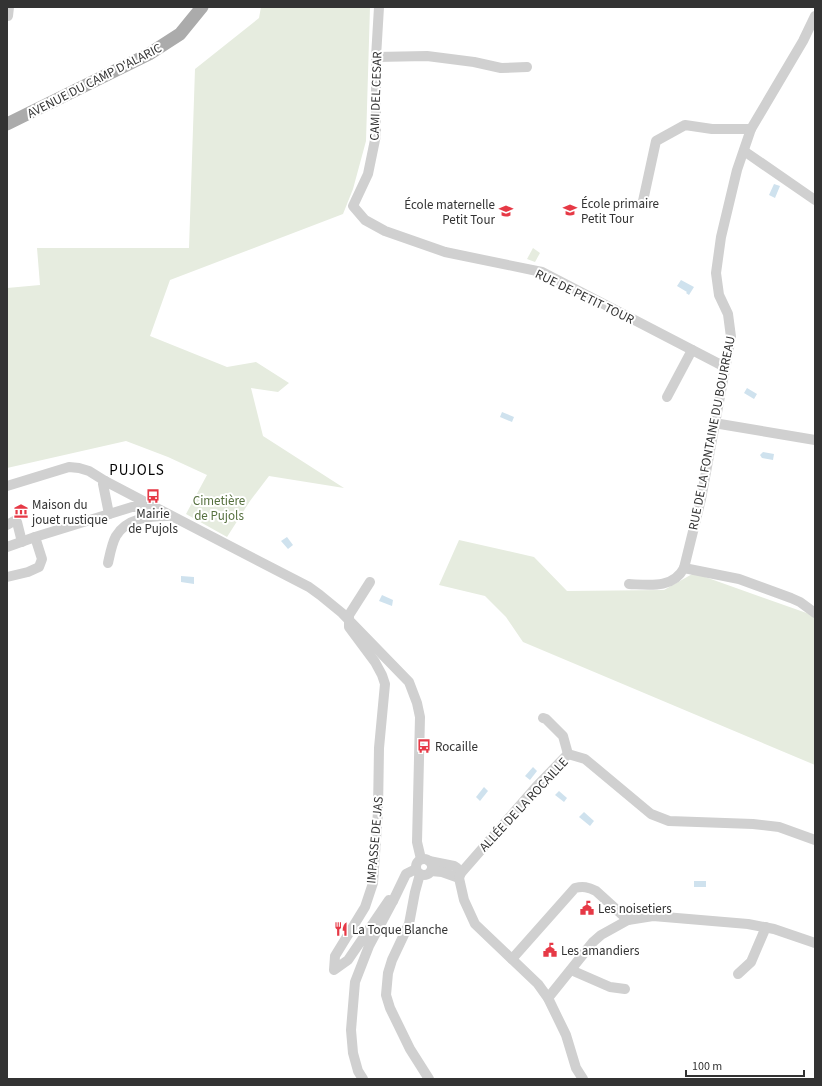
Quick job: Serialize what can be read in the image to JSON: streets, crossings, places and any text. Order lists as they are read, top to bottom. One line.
{"streets":{"main road":["AVENUE DU CAMP D'ALARIC"],"street":["CAMI DEL CESAR","RUE DE PETIT TOUR","RUE DE LA FONTAINE DU BOURREAU","ALLÉE DE LA ROCAILLE","IMPASSE DE JAS"]},"crossings":[["CAMI DEL CESAR","RUE DE PETIT TOUR"],["RUE DE PETIT TOUR","RUE DE LA FONTAINE DU BOURREAU"]],"districts":["PUJOLS"],"parks":["Cimetière de Pujols"],"places":{"school or university":["École primaire Petit Tour","École maternelle Petit Tour"],"bus stop":["Mairie de Pujols","Rocaille"],"museum":["Maison du jouet rustique"],"public building":["Les noisetiers","Les amandiers"],"restaurant":["La Toque Blanche"]},"scale_bar":"100 m"}
